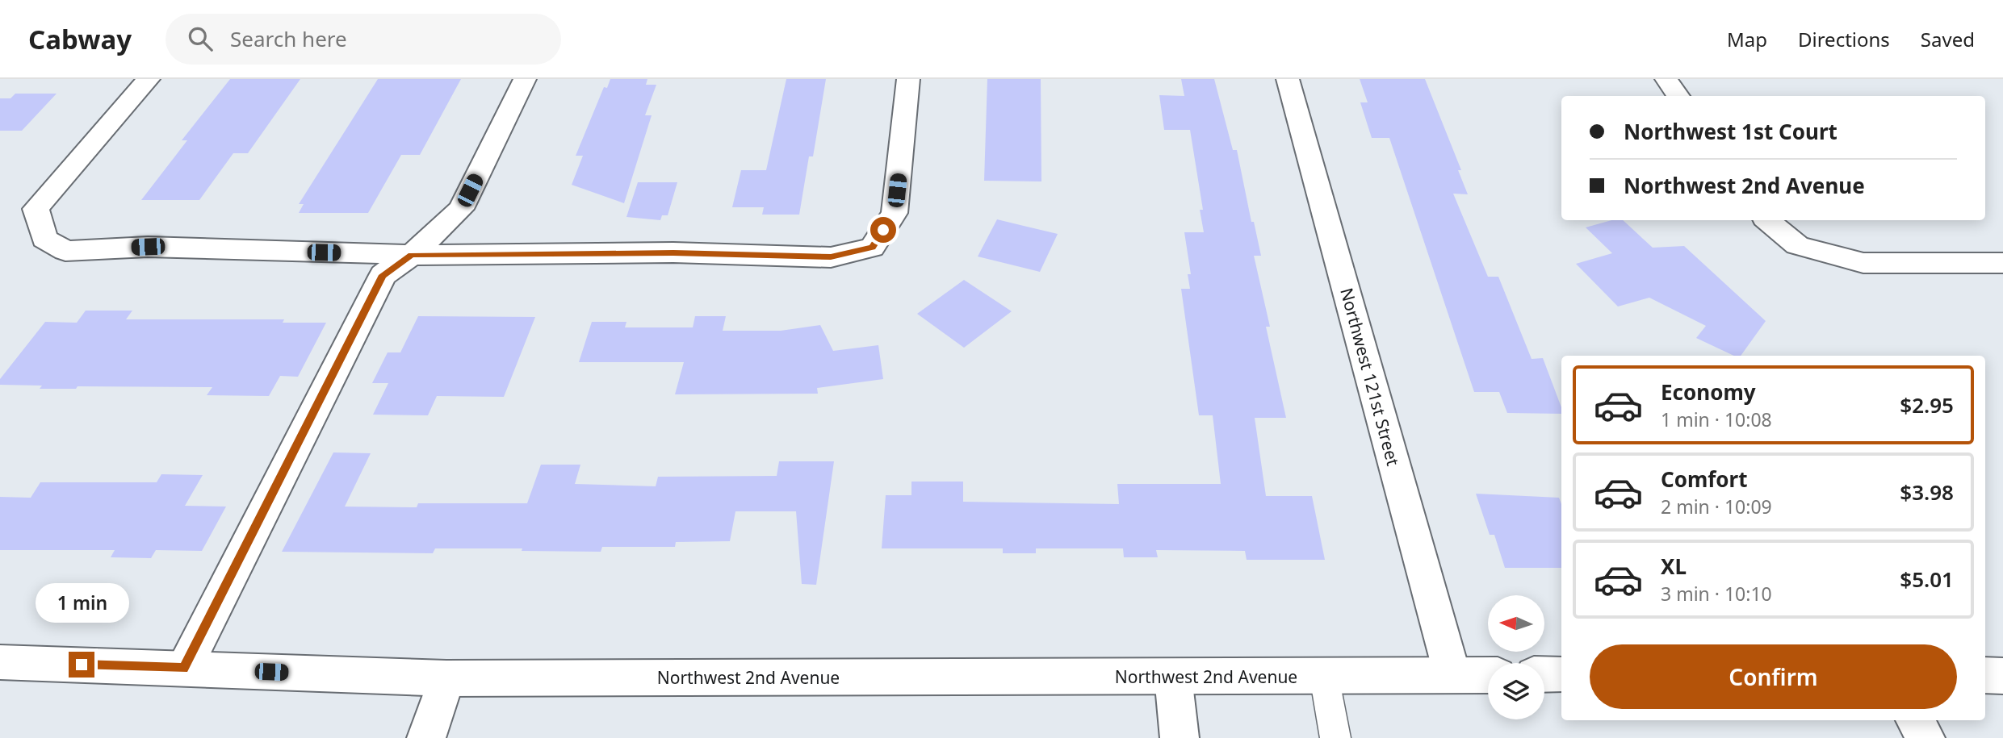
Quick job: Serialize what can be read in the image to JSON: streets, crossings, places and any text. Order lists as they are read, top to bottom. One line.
{"streets":{"street":["Northwest 121st Street","Northwest 2nd Avenue"]},"crossings":[["Northwest 121st Street","Northwest 2nd Avenue"]],"north":"left","page":{"header":"Cabway","search":"Search here","nav":["Map","Directions","Saved"],"banner":["Northwest 1st Court","Northwest 2nd Avenue"],"list":[{"name":"Economy","note":"1 min · 10:08","value":"$2.95"},{"name":"Comfort","note":"2 min · 10:09","value":"$3.98"},{"name":"XL","note":"3 min · 10:10","value":"$5.01"}],"bubble":"1 min","buttons":"Confirm"}}
